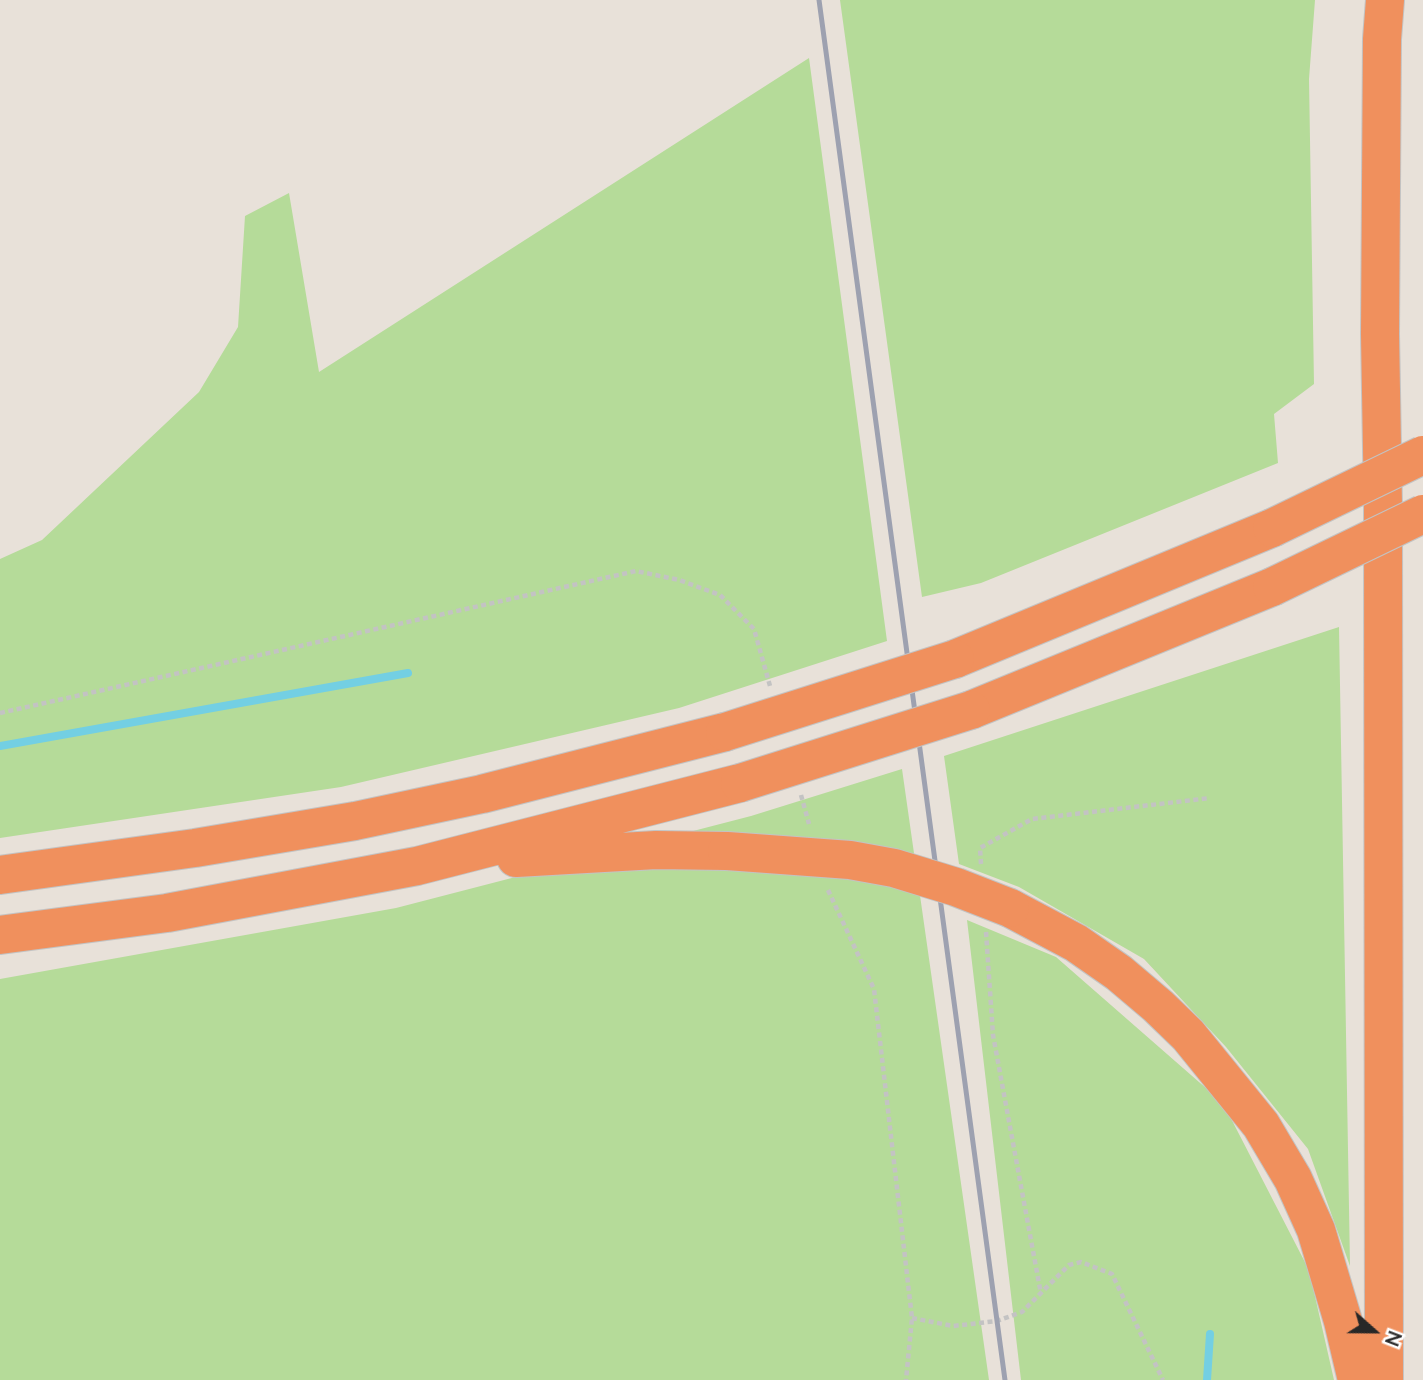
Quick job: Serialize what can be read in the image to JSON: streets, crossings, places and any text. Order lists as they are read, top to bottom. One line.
{"north":"right"}
